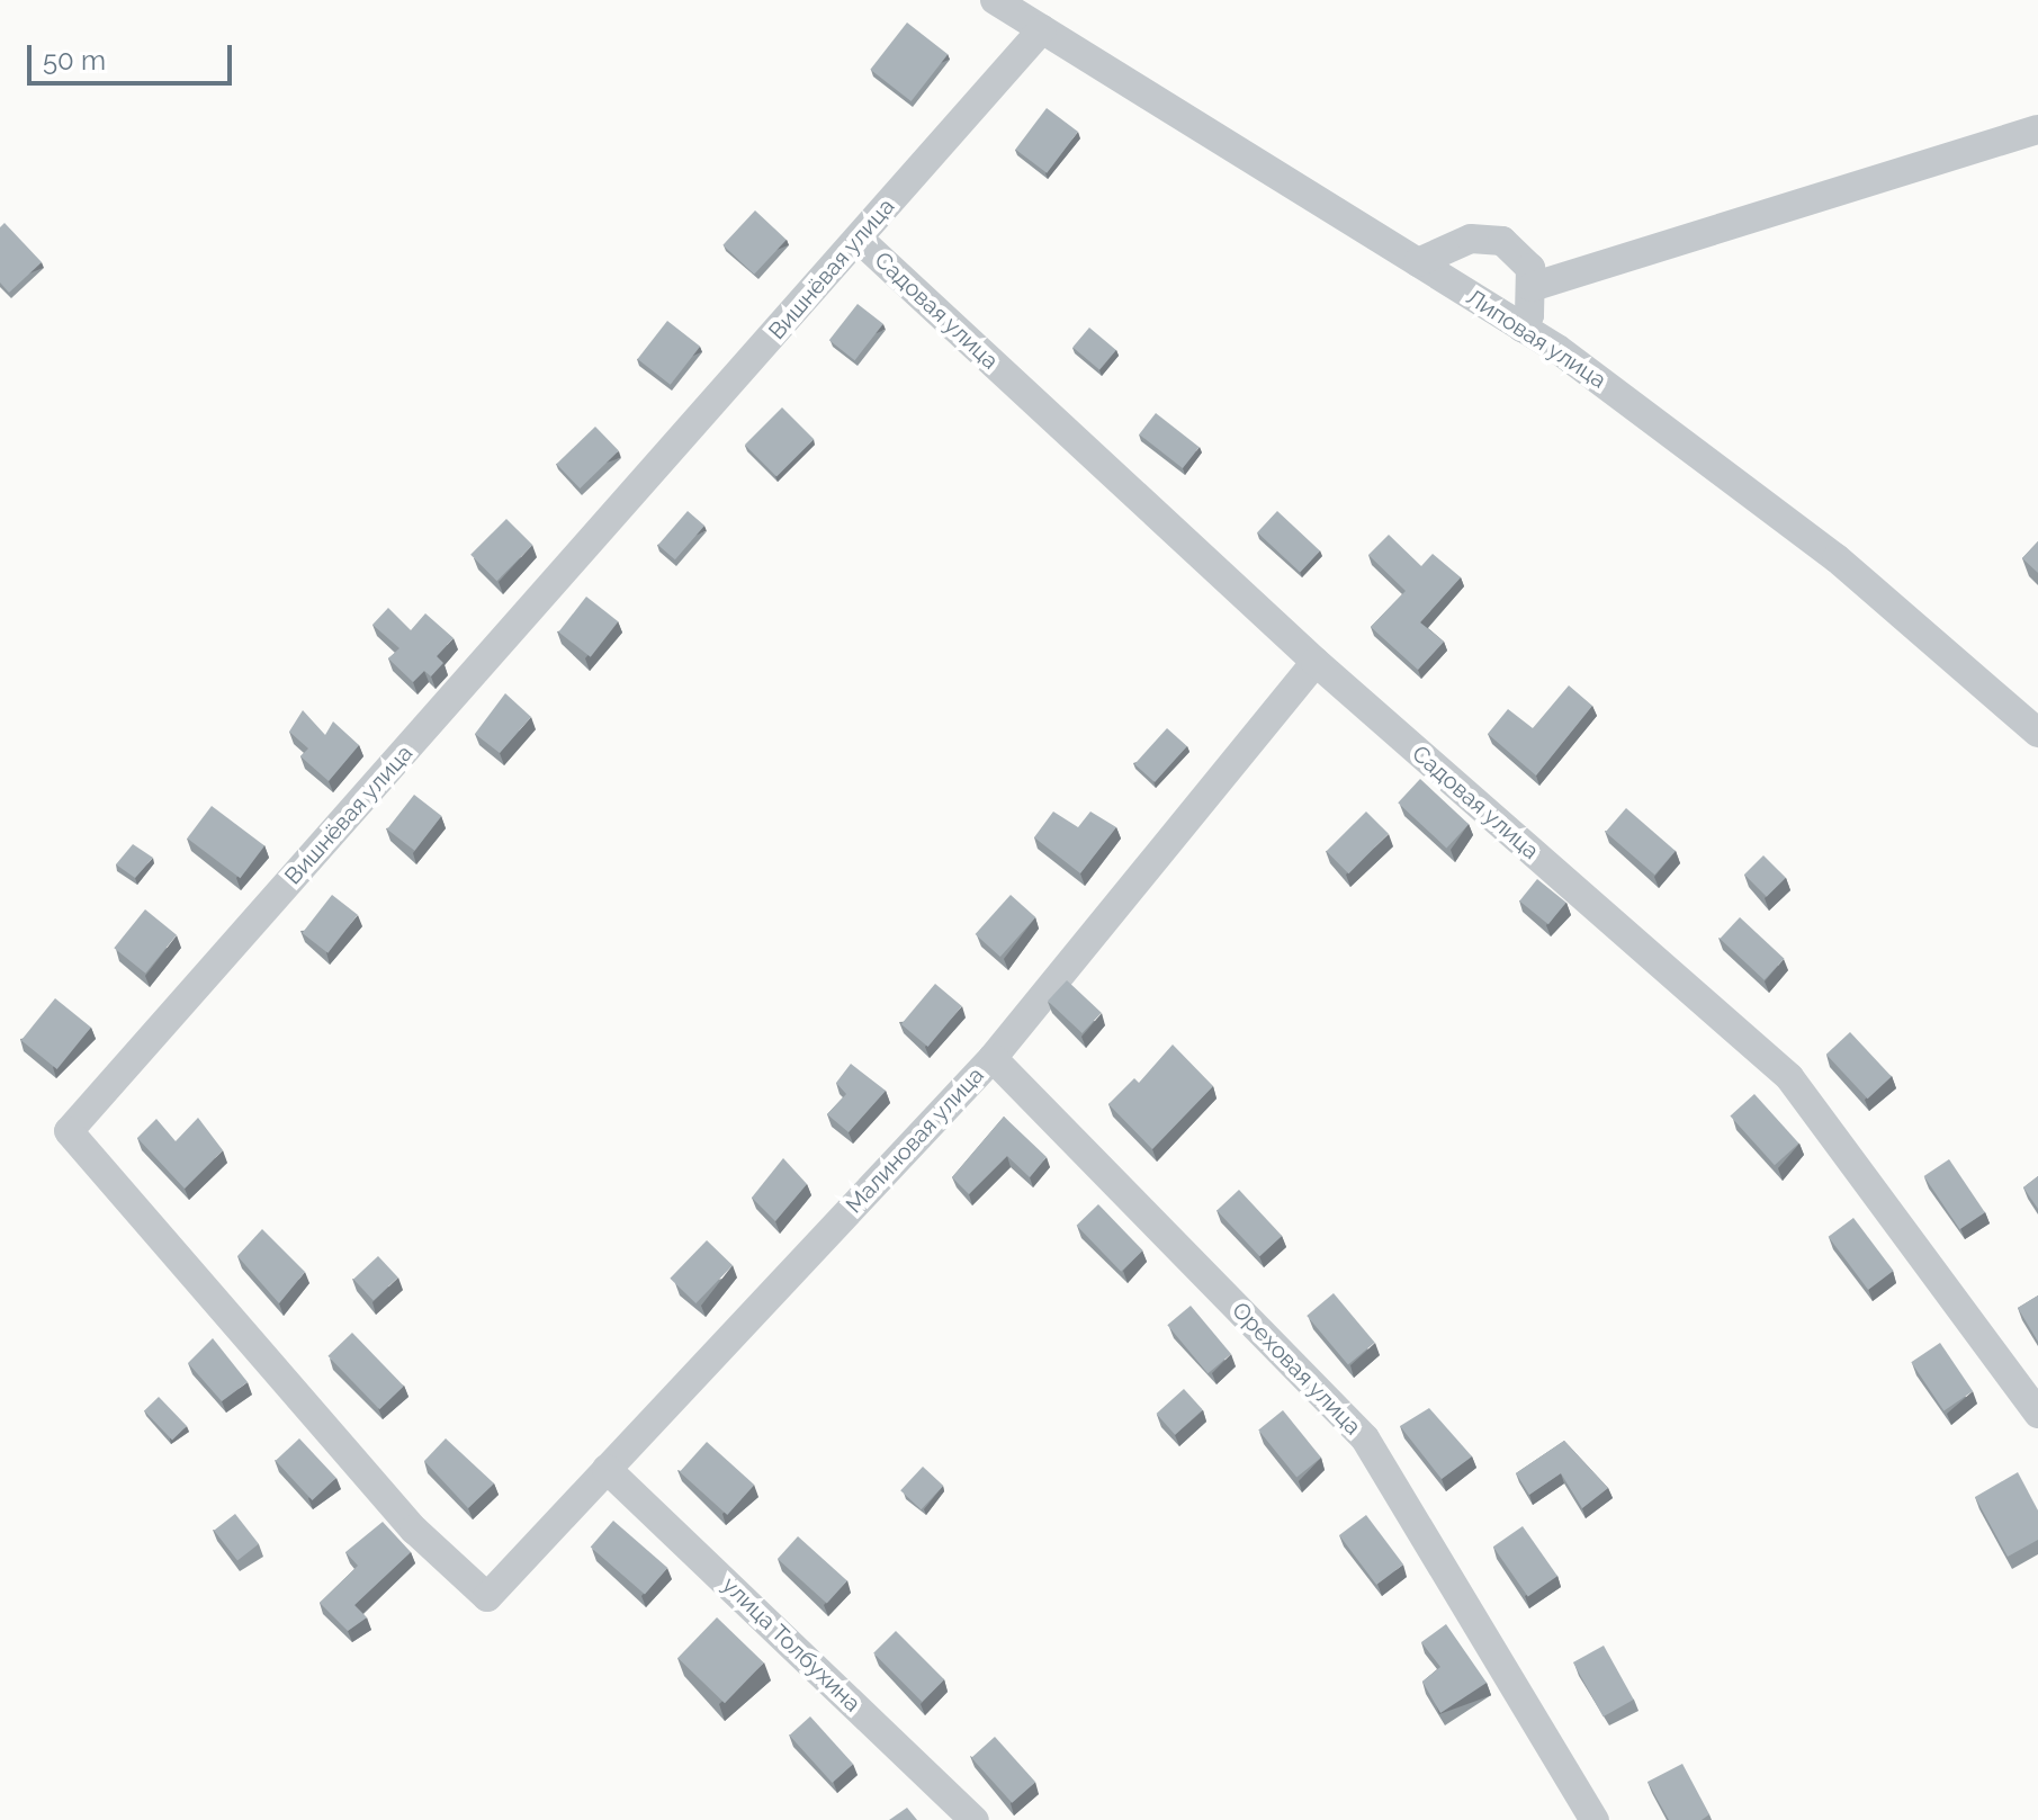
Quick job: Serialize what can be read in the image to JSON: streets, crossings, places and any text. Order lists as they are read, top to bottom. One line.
{"streets":{"street":["Вишнёвая улица","Садовая улица","Липовая улица","Малиновая улица","Ореховая улица","улица Толбухина"]},"crossings":[["Вишнёвая улица","Садовая улица"],["Вишнёвая улица","Липовая улица"],["Вишнёвая улица","Малиновая улица"],["Садовая улица","Малиновая улица"],["Малиновая улица","Ореховая улица"],["Малиновая улица","улица Толбухина"]],"scale_bar":"50 m"}
